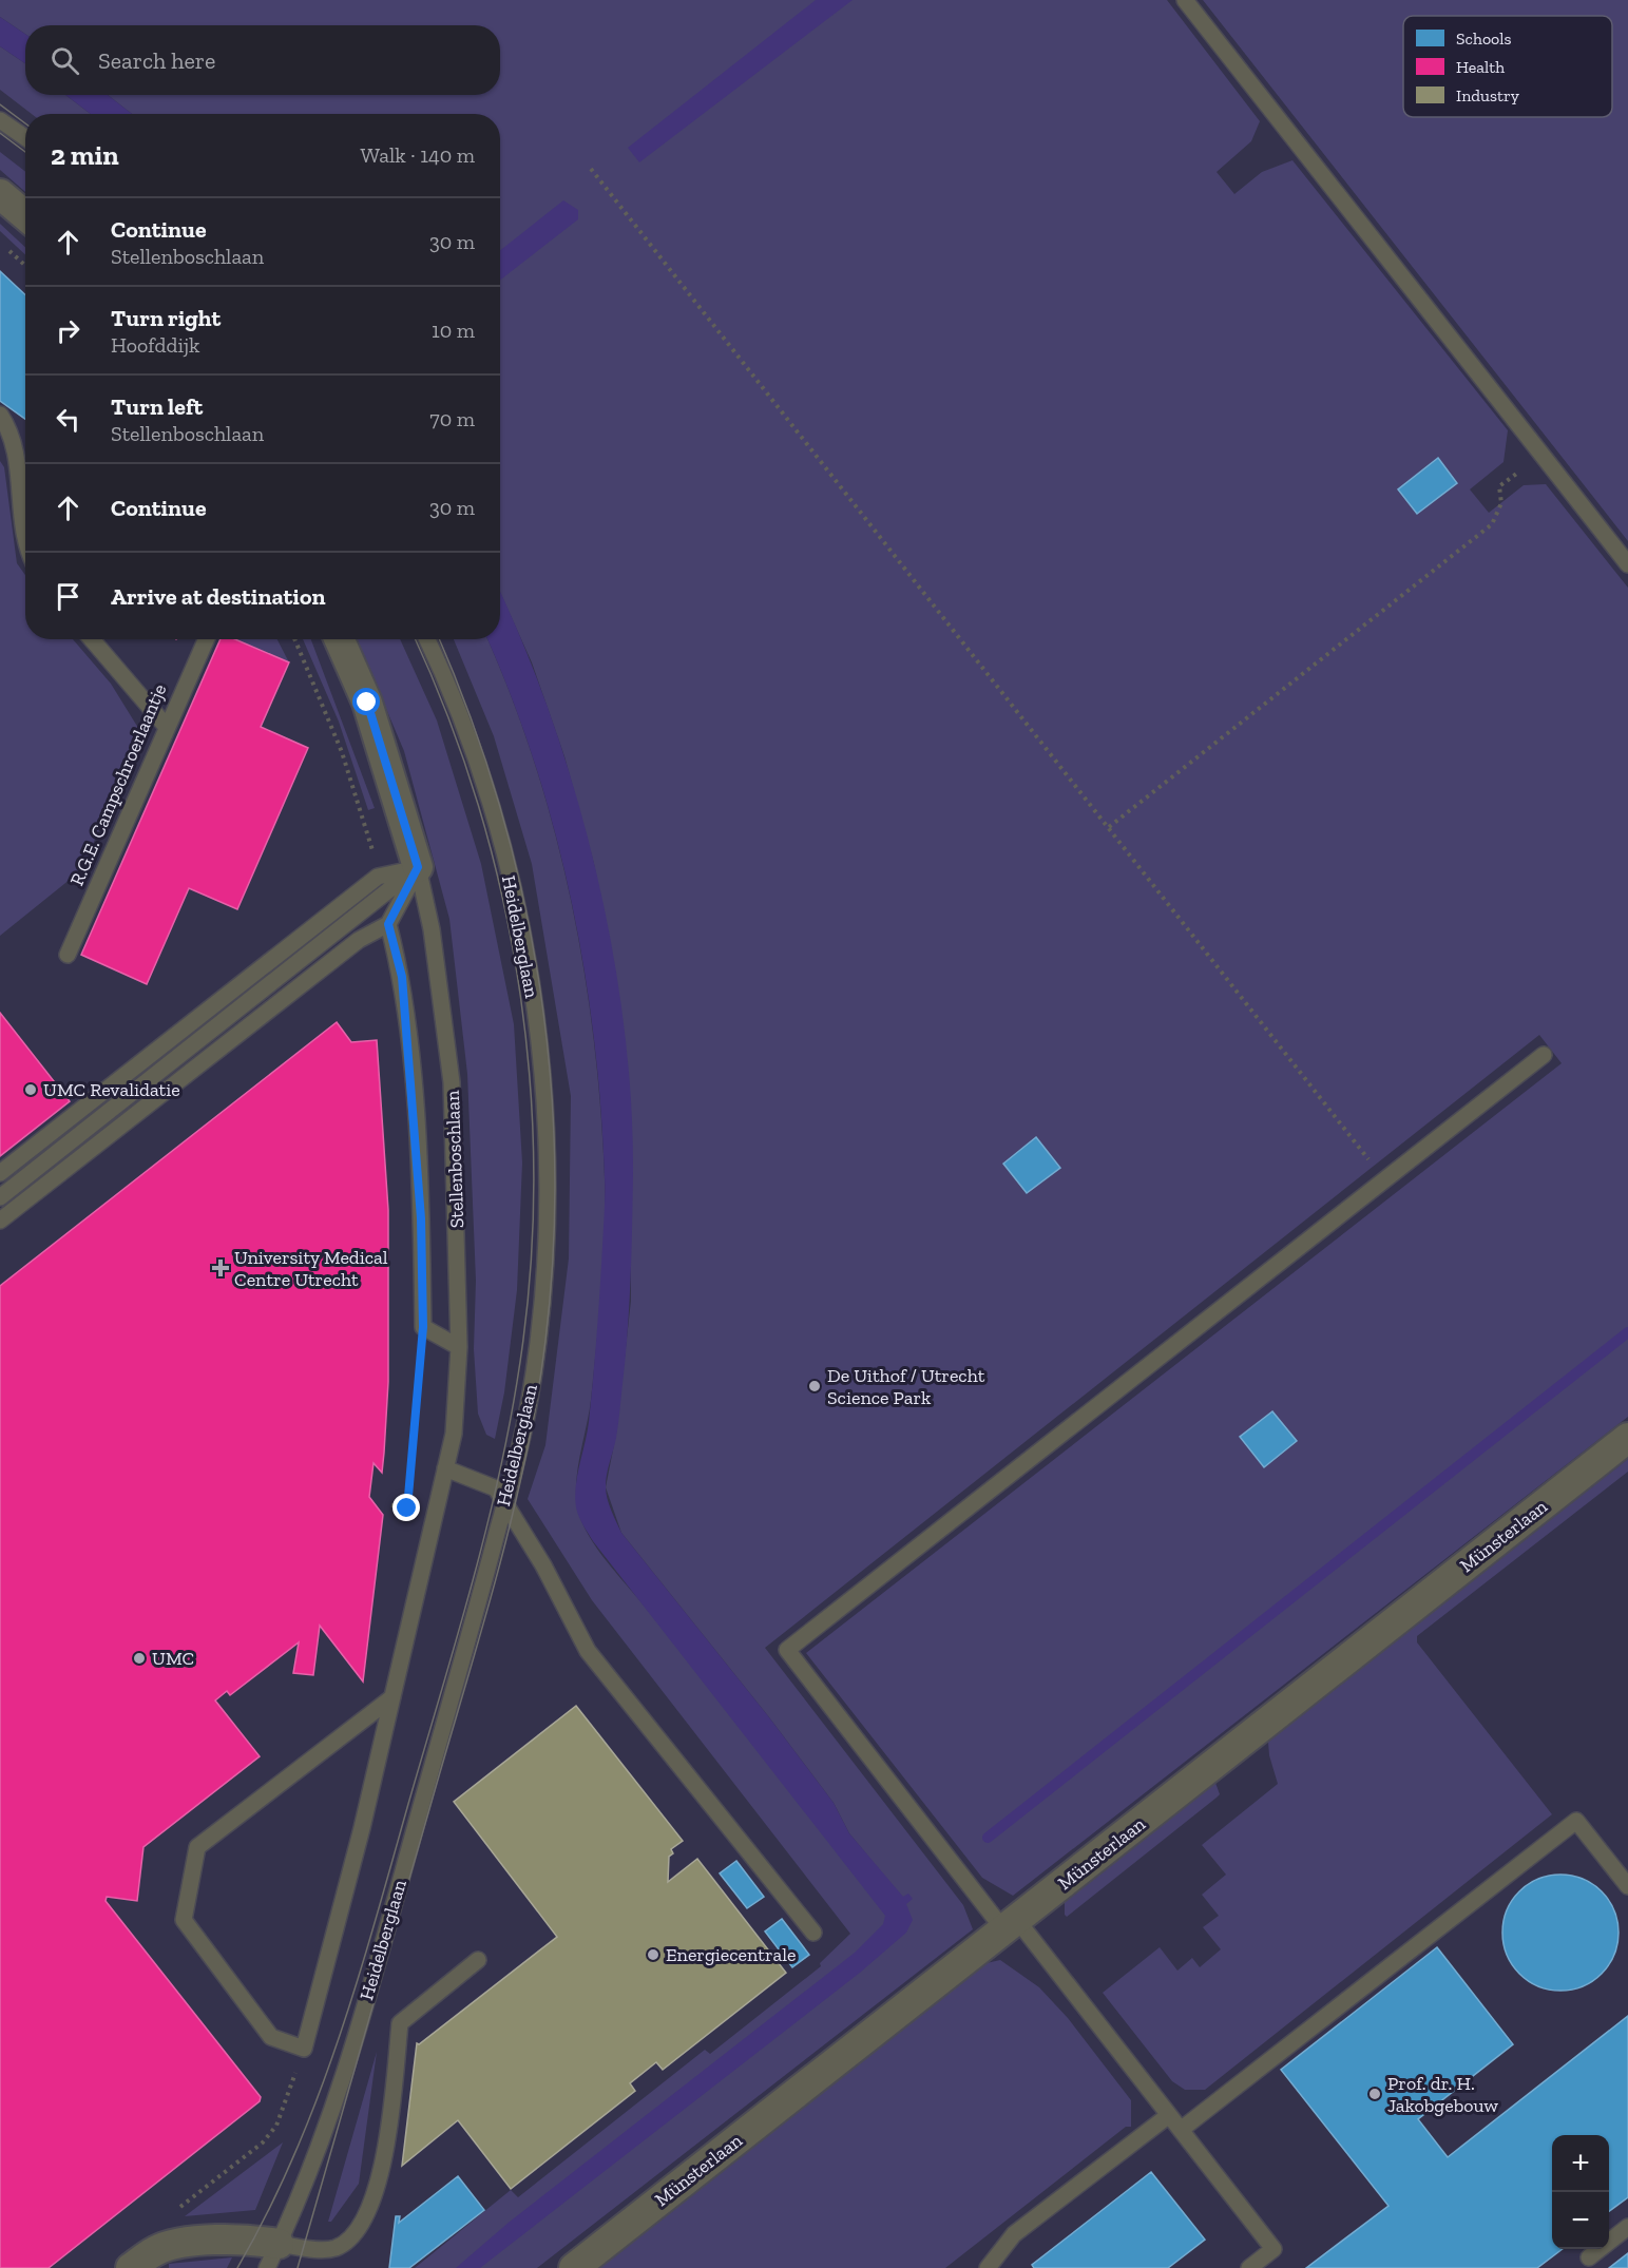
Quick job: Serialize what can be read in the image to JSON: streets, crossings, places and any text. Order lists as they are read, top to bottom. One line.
{"streets":{"street":["Stellenboschlaan","Münsterlaan"],"lane":["R.G.E. Campschroerlaantje","Heidelberglaan"]},"places":{"other":["UMC Revalidatie","De Uithof / Utrecht Science Park","UMC","Energiecentrale","Prof. dr. H. Jakobgebouw"],"health":["University Medical Centre Utrecht"]},"legend":["Schools","Health","Industry"],"page":{"search":"Search here","heading":["2 min","Walk · 140 m"],"list":[["Continue","Stellenboschlaan","30 m"],["Turn right","Hoofddijk","10 m"],["Turn left","Stellenboschlaan","70 m"],["Continue","30 m"],"Arrive at destination"],"map_buttons":["+","−"]}}
